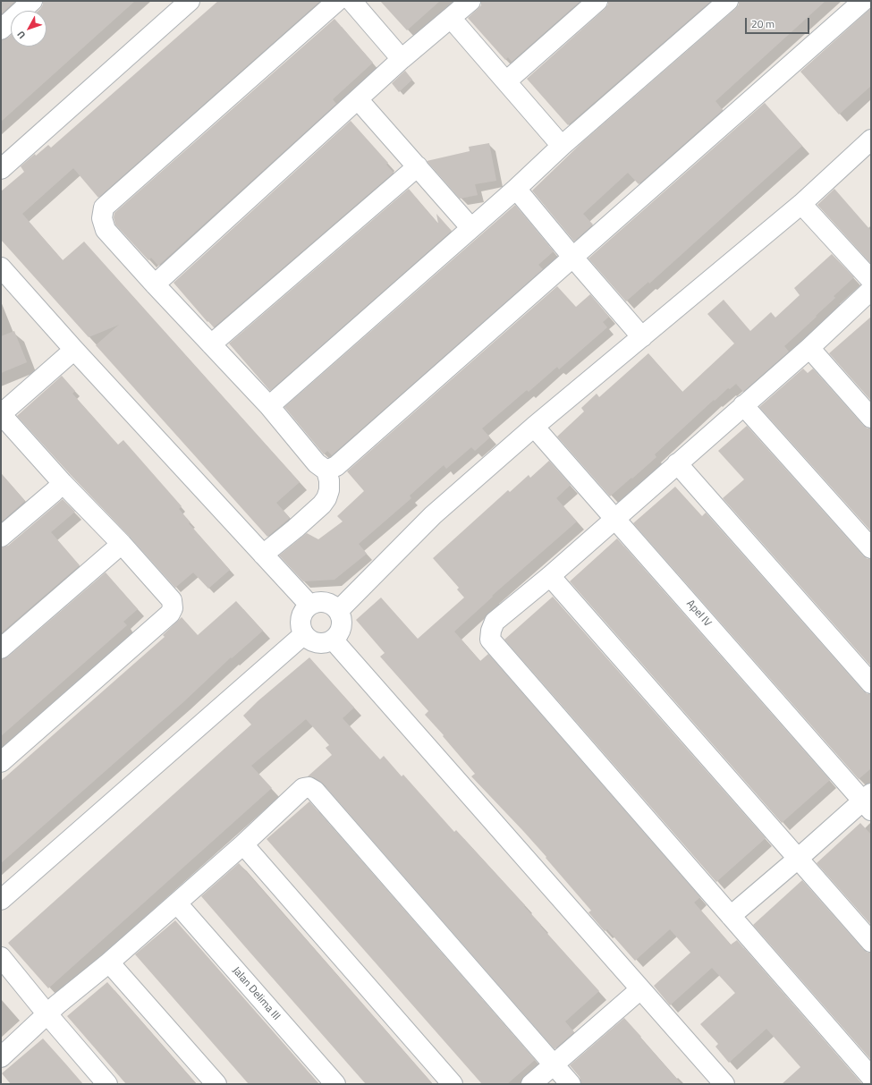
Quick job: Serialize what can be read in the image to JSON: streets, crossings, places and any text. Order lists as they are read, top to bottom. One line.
{"streets":{"street":["Apel IV","Jalan Delima III"]},"scale_bar":"20 m","north":"bottom left"}
